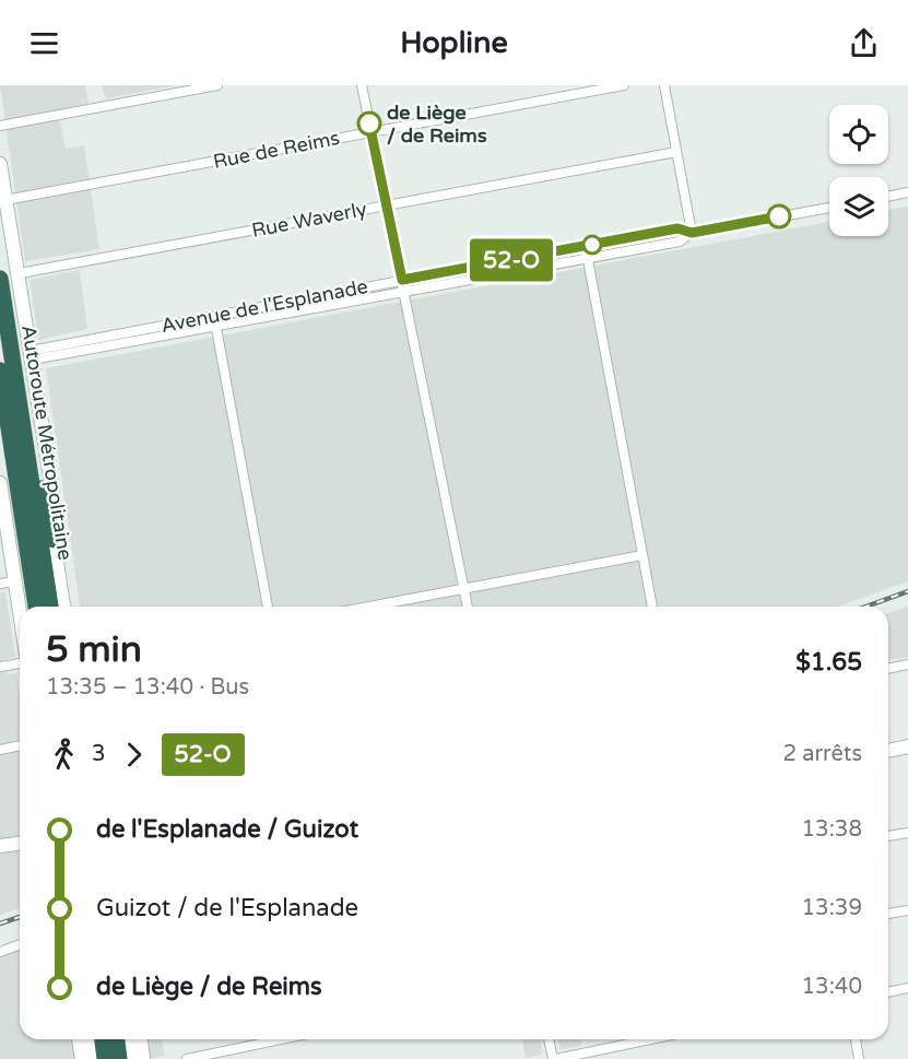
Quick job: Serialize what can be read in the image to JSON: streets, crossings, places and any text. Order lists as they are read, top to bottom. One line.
{"streets":{"highway":["Autoroute Métropolitaine"],"street":["Rue de Reims","Rue Waverly","Avenue de l'Esplanade"]},"places":["de Liège / de Reims"],"lines":["bus line 52-O"],"page":{"header":"Hopline","on_map":"52-O","heading":["5 min","13:35 – 13:40 · Bus","$1.65"],"legs":["3","52-O","2 arrêts"],"list":[{"name":"de l'Esplanade / Guizot","value":"13:38"},{"name":"Guizot / de l'Esplanade","value":"13:39"},{"name":"de Liège / de Reims","value":"13:40"}]}}
